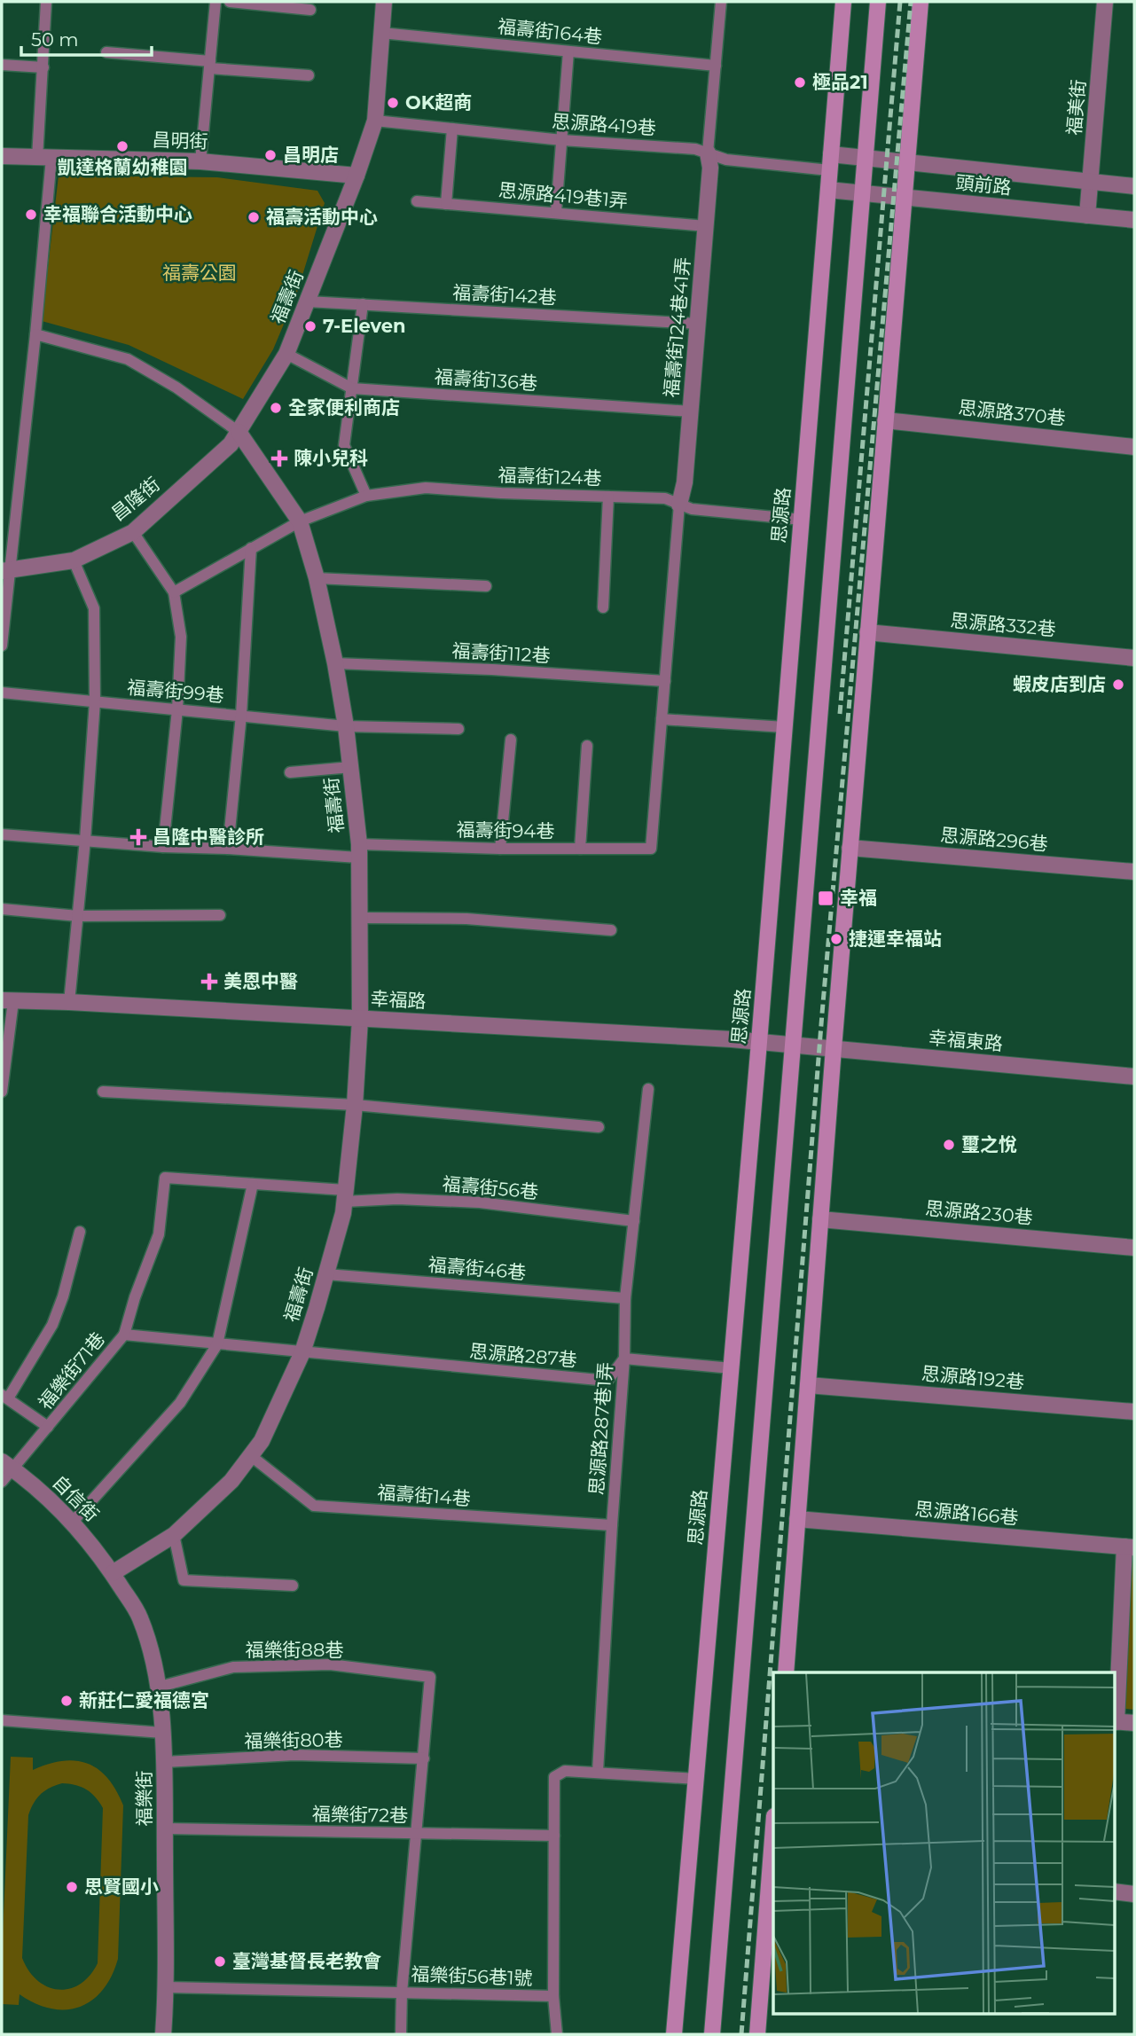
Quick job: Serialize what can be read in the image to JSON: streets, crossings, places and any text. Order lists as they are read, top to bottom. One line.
{"streets":{"main road":["思源路"],"street":["福美街","昌明街","頭前路","福壽街","福壽街124巷41弄","思源路370巷","昌隆街","思源路332巷","思源路296巷","幸福路","幸福東路","思源路230巷","思源路192巷","自信街","思源路166巷","福樂街"],"lane":["福壽街164巷","思源路419巷","思源路419巷1弄","福壽街142巷","福壽街136巷","福壽街124巷","福壽街112巷","福壽街99巷","福壽街94巷","福壽街56巷","福壽街46巷","思源路287巷","福樂街71巷","思源路287巷1弄","福壽街14巷","福樂街88巷","福樂街80巷","福樂街72巷","福樂街56巷1號"]},"crossings":[["福壽街164巷","福壽街"],["福美街","頭前路"],["思源路419巷","頭前路"],["思源路419巷","福壽街"],["思源路419巷","福壽街124巷41弄"],["思源路419巷","思源路"],["昌明街","福壽街"],["頭前路","思源路"],["思源路419巷1弄","福壽街124巷41弄"],["福壽街142巷","福壽街"],["福壽街142巷","福壽街124巷41弄"],["福壽街","福壽街136巷"],["福壽街","福壽街124巷"],["福壽街","昌隆街"],["福壽街","福壽街112巷"],["福壽街","福壽街99巷"],["福壽街","福壽街94巷"],["福壽街","幸福路"],["福壽街","福壽街56巷"],["福壽街","福壽街46巷"],["福壽街","思源路287巷"],["福壽街","福壽街14巷"],["福壽街","自信街"],["福壽街","福樂街"],["福壽街124巷41弄","福壽街136巷"],["福壽街124巷41弄","福壽街124巷"],["福壽街124巷","思源路"],["思源路","幸福路"],["幸福路","幸福東路"],["福壽街56巷","福樂街71巷"],["福壽街56巷","思源路287巷1弄"],["福壽街46巷","思源路287巷1弄"],["思源路287巷","思源路287巷1弄"],["福樂街71巷","自信街"],["思源路287巷1弄","福壽街14巷"],["自信街","福樂街"],["福樂街88巷","福樂街80巷"],["福樂街88巷","福樂街"],["福樂街80巷","福樂街"],["福樂街","福樂街72巷"],["福樂街","福樂街56巷1號"]],"parks":["福壽公園"],"places":{"other":["極品21","OK超商","凱達格蘭幼稚園","昌明店","幸福聯合活動中心","福壽活動中心","7-Eleven","全家便利商店","蝦皮店到店","捷運幸福站","璽之悅","新莊仁愛福德宮","思賢國小","臺灣基督長老教會"],"health":["陳小兒科","昌隆中醫診所","美恩中醫"],"transit":["幸福"]},"scale_bar":"50 m"}
